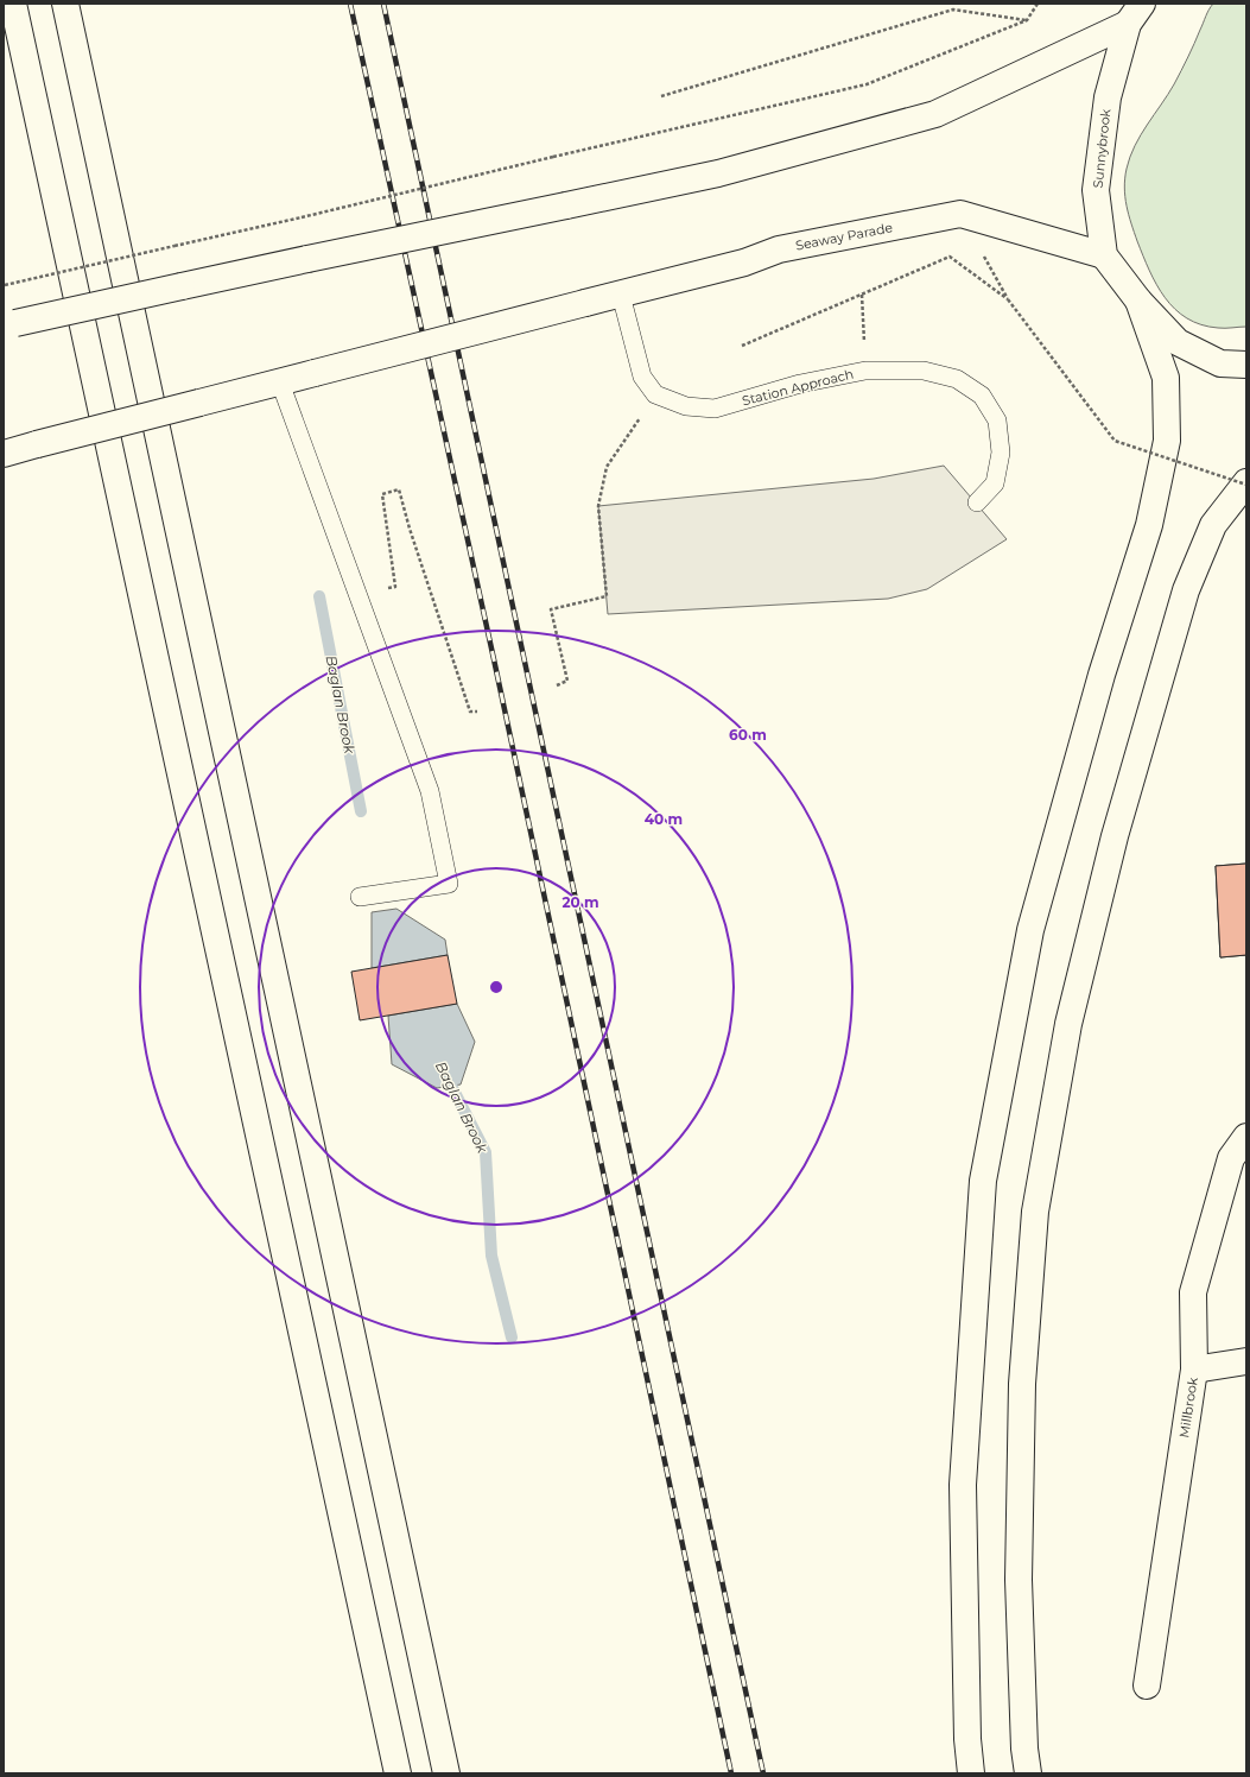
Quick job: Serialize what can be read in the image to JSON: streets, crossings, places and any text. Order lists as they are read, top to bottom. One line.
{"streets":{"main road":["Sunnybrook","Seaway Parade","Millbrook"],"lane":["Station Approach"]},"crossings":[["Sunnybrook","Seaway Parade"]],"water":["Baglan Brook"],"rings":["60 m","40 m","20 m"]}
